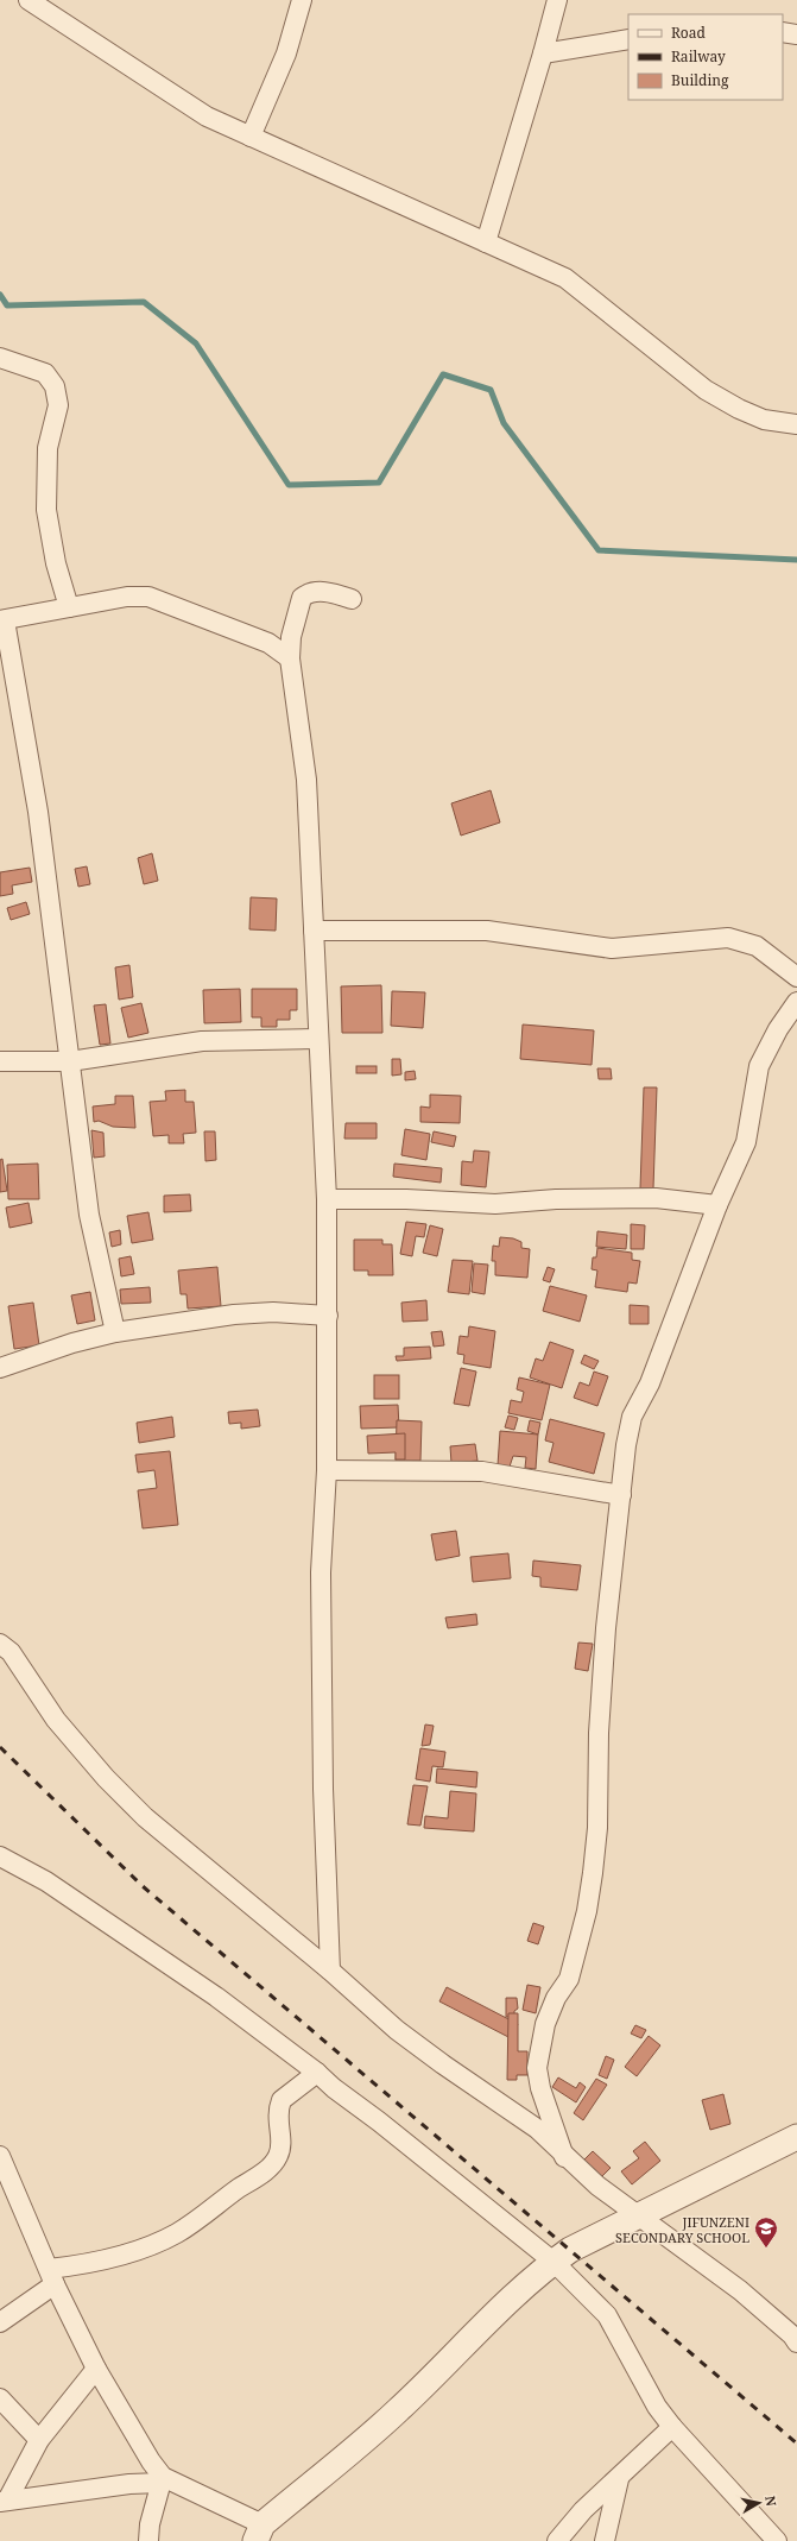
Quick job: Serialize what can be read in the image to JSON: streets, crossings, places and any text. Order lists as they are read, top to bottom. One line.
{"places":{"school or university":["JIFUNZENI SECONDARY SCHOOL"]},"legend":["Road","Railway","Building"],"north":"right"}
